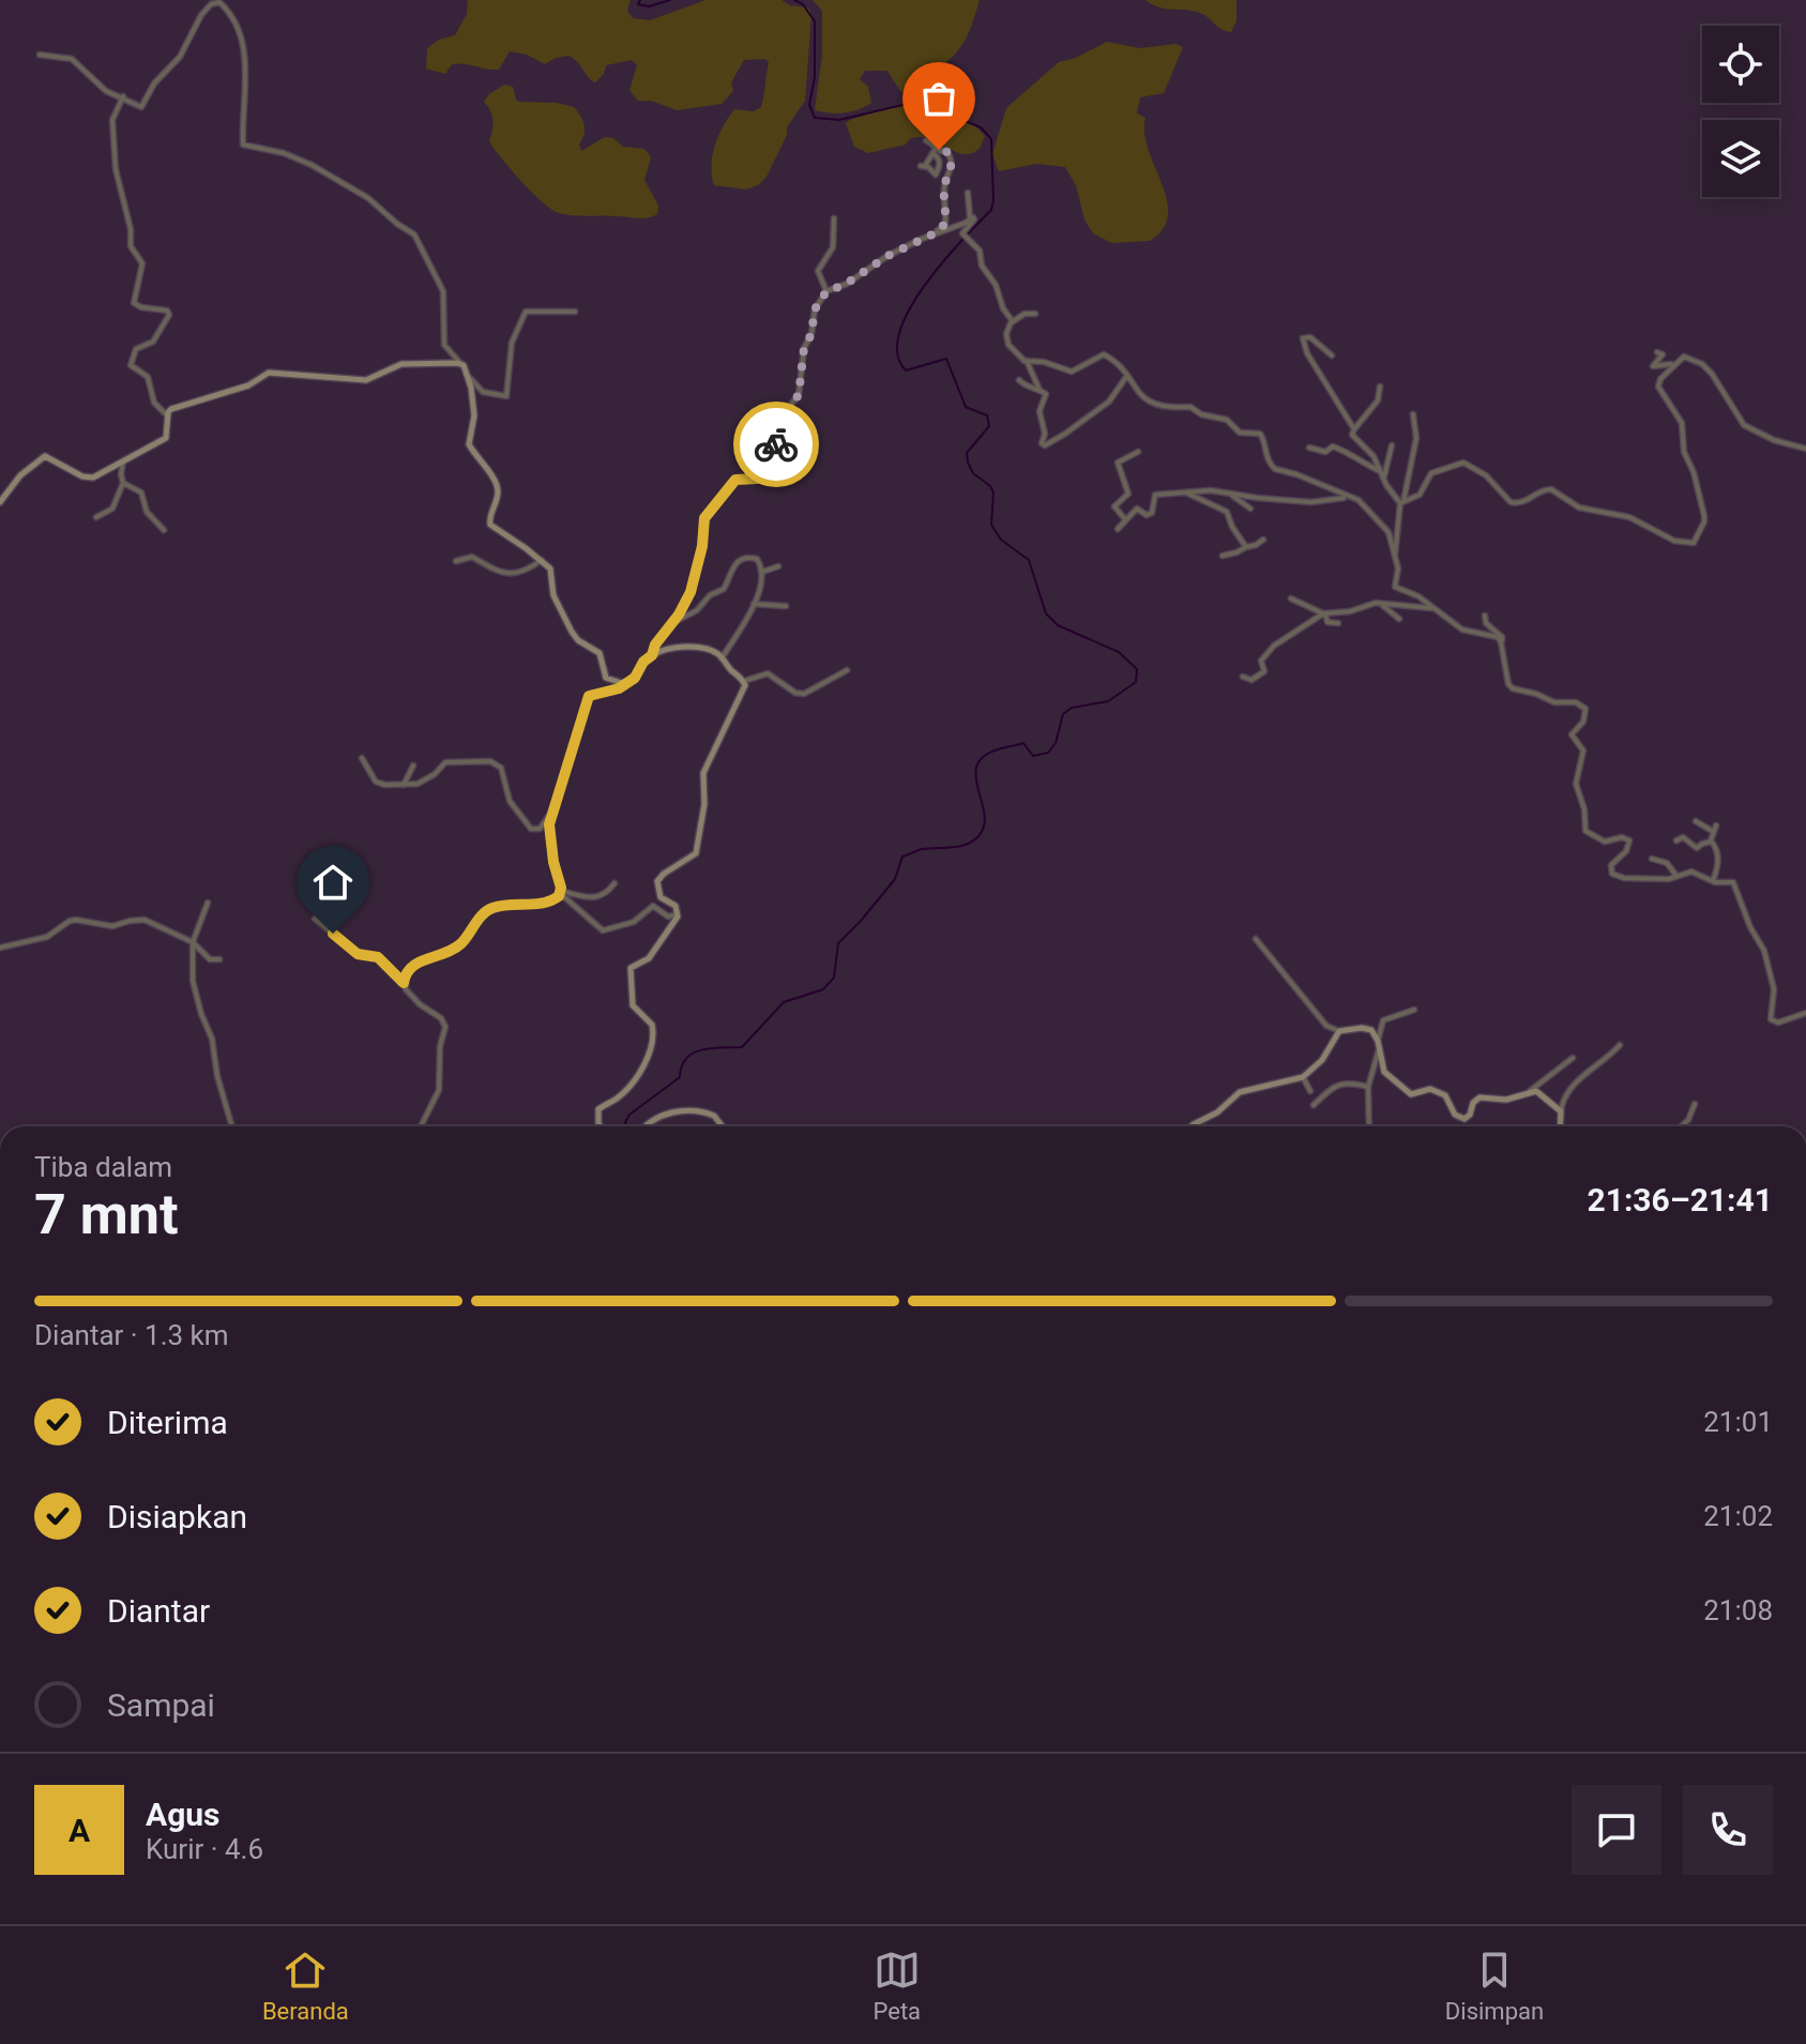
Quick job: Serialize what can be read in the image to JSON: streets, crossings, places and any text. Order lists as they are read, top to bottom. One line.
{"page":{"heading":["7 mnt","Tiba dalam","21:36–21:41"],"panel":["Agus","Kurir · 4.6"],"bar":"Diantar · 1.3 km","list":[["Diterima","21:01"],["Disiapkan","21:02"],["Diantar","21:08"],"Sampai"],"round":"A","tabs":["Beranda","Peta","Disimpan"]}}
